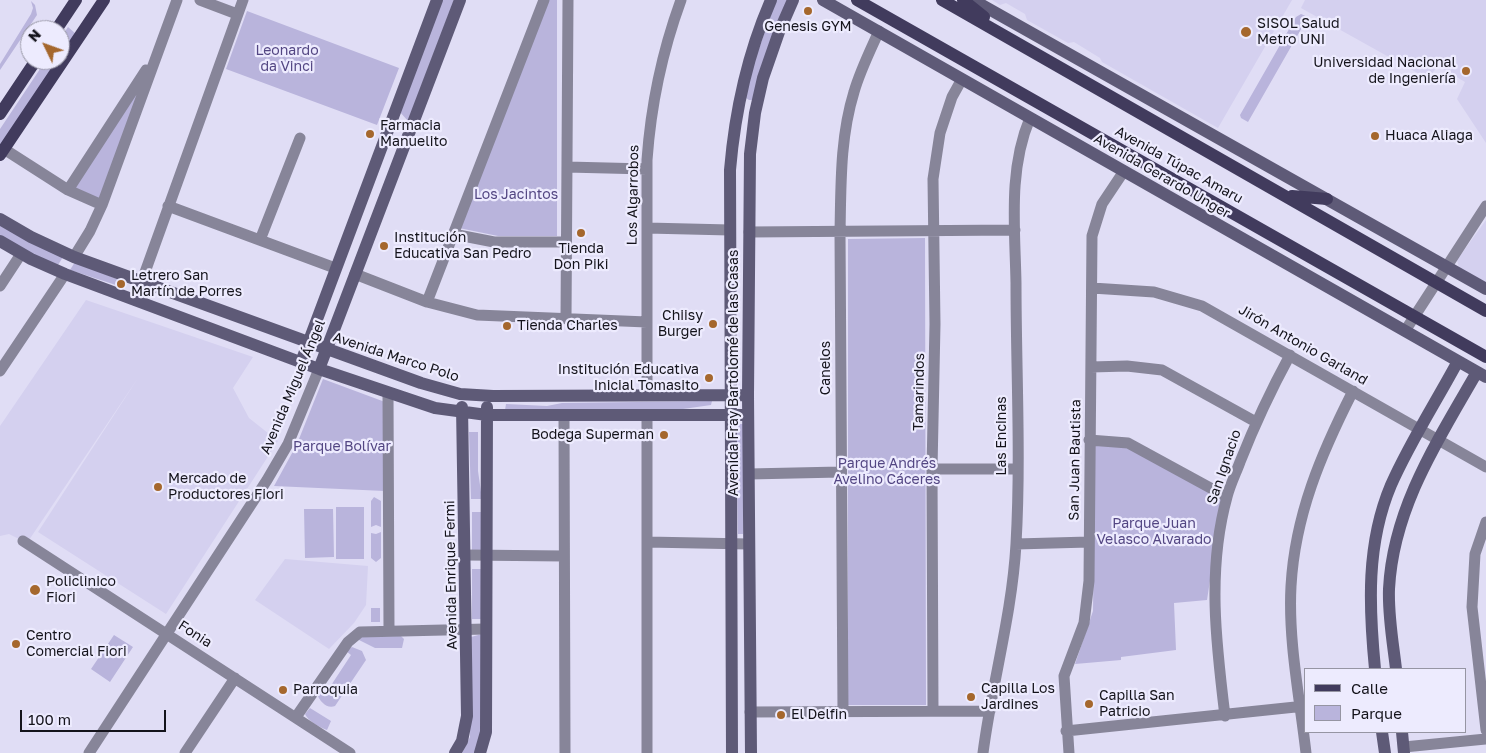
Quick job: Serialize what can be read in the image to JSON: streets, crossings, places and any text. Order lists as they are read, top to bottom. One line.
{"streets":{"main road":["Avenida Túpac Amaru"],"street":["Avenida Gerardo Unger","Los Algarrobos","Jirón Antonio Garland","Avenida Marco Polo","Canelos","Avenida Fray Bartolomé de las Casas","Avenida Miguel Ángel","Tamarindos","Las Encinas","San Juan Bautista","San Ignacio","Avenida Enrique Fermi","Fonia"]},"crossings":[["Avenida Gerardo Unger","Canelos"],["Avenida Gerardo Unger","Tamarindos"],["Avenida Gerardo Unger","Las Encinas"],["Avenida Gerardo Unger","San Juan Bautista"],["Los Algarrobos","Avenida Marco Polo"],["Jirón Antonio Garland","San Juan Bautista"],["Jirón Antonio Garland","San Ignacio"],["Avenida Marco Polo","Avenida Fray Bartolomé de las Casas"],["Avenida Marco Polo","Avenida Miguel Ángel"],["Avenida Marco Polo","Avenida Enrique Fermi"],["Avenida Miguel Ángel","Fonia"]],"parks":["Leonardo da Vinci","Los Jacintos","Parque Bolívar","Parque Andrés Avelino Cáceres","Parque Juan Velasco Alvarado"],"places":["Genesis GYM","SISOL Salud Metro UNI","Universidad Nacional de Ingeniería","Farmacia Manuelito","Huaca Aliaga","Tienda Don Piki","Institución Educativa San Pedro","Letrero San Martín de Porres","Chiisy Burger","Tienda Charles","Institución Educativa Inicial Tomasito","Bodega Superman","Mercado de Productores Fiori","Policlinico Fiori","Centro Comercial Fiori","Parroquia","Capilla Los Jardines","Capilla San Patricio","El Delfin"],"legend":["Calle","Parque"],"scale_bar":"100 m","north":"top left"}
